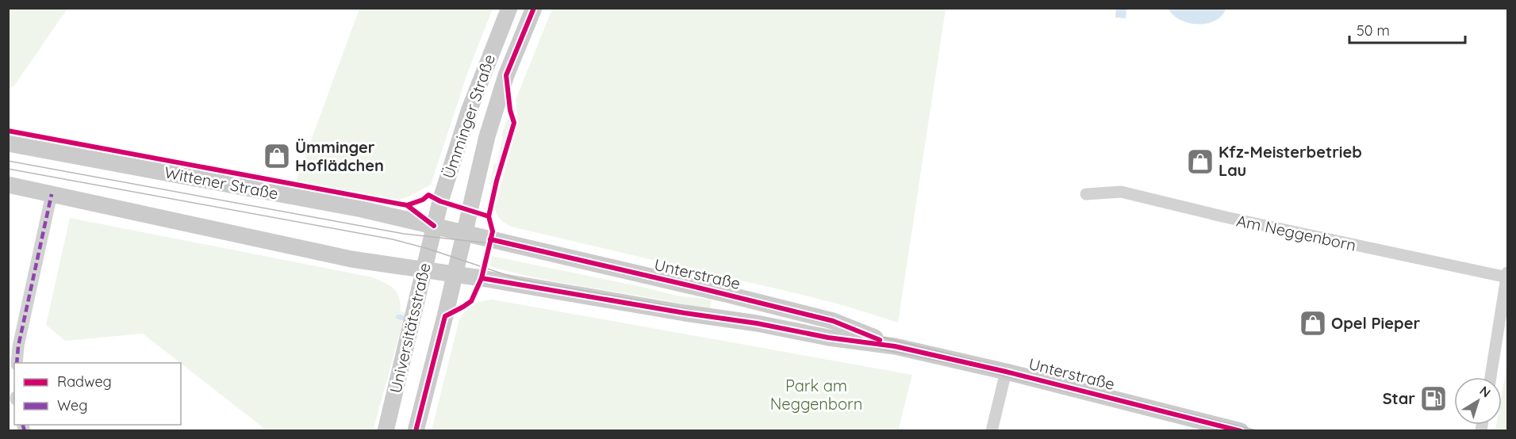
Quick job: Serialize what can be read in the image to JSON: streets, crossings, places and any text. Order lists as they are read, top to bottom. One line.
{"streets":{"main road":["Ümminger Straße","Wittener Straße","Unterstraße","Universitätsstraße"],"street":["Am Neggenborn"]},"crossings":[["Ümminger Straße","Wittener Straße"],["Ümminger Straße","Unterstraße"],["Ümminger Straße","Universitätsstraße"],["Wittener Straße","Unterstraße"],["Wittener Straße","Universitätsstraße"],["Unterstraße","Universitätsstraße"]],"parks":["Park am Neggenborn"],"places":{"shop":["Ümminger Hoflädchen","Kfz-Meisterbetrieb Lau","Opel Pieper"],"fuel station":["Star"]},"legend":["Radweg","Weg"],"scale_bar":"50 m","north":"top right"}
